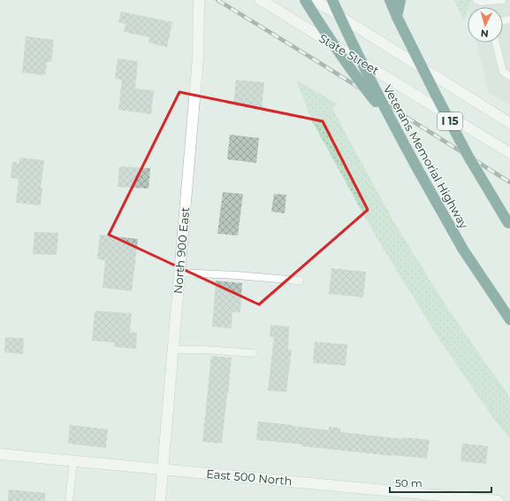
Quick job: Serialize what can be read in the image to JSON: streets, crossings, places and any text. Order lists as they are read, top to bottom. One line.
{"streets":{"highway":["I 15","Veterans Memorial Highway"],"street":["State Street","North 900 East","East 500 North"]},"crossings":[["North 900 East","East 500 North"]],"scale_bar":"50 m","north":"bottom"}
